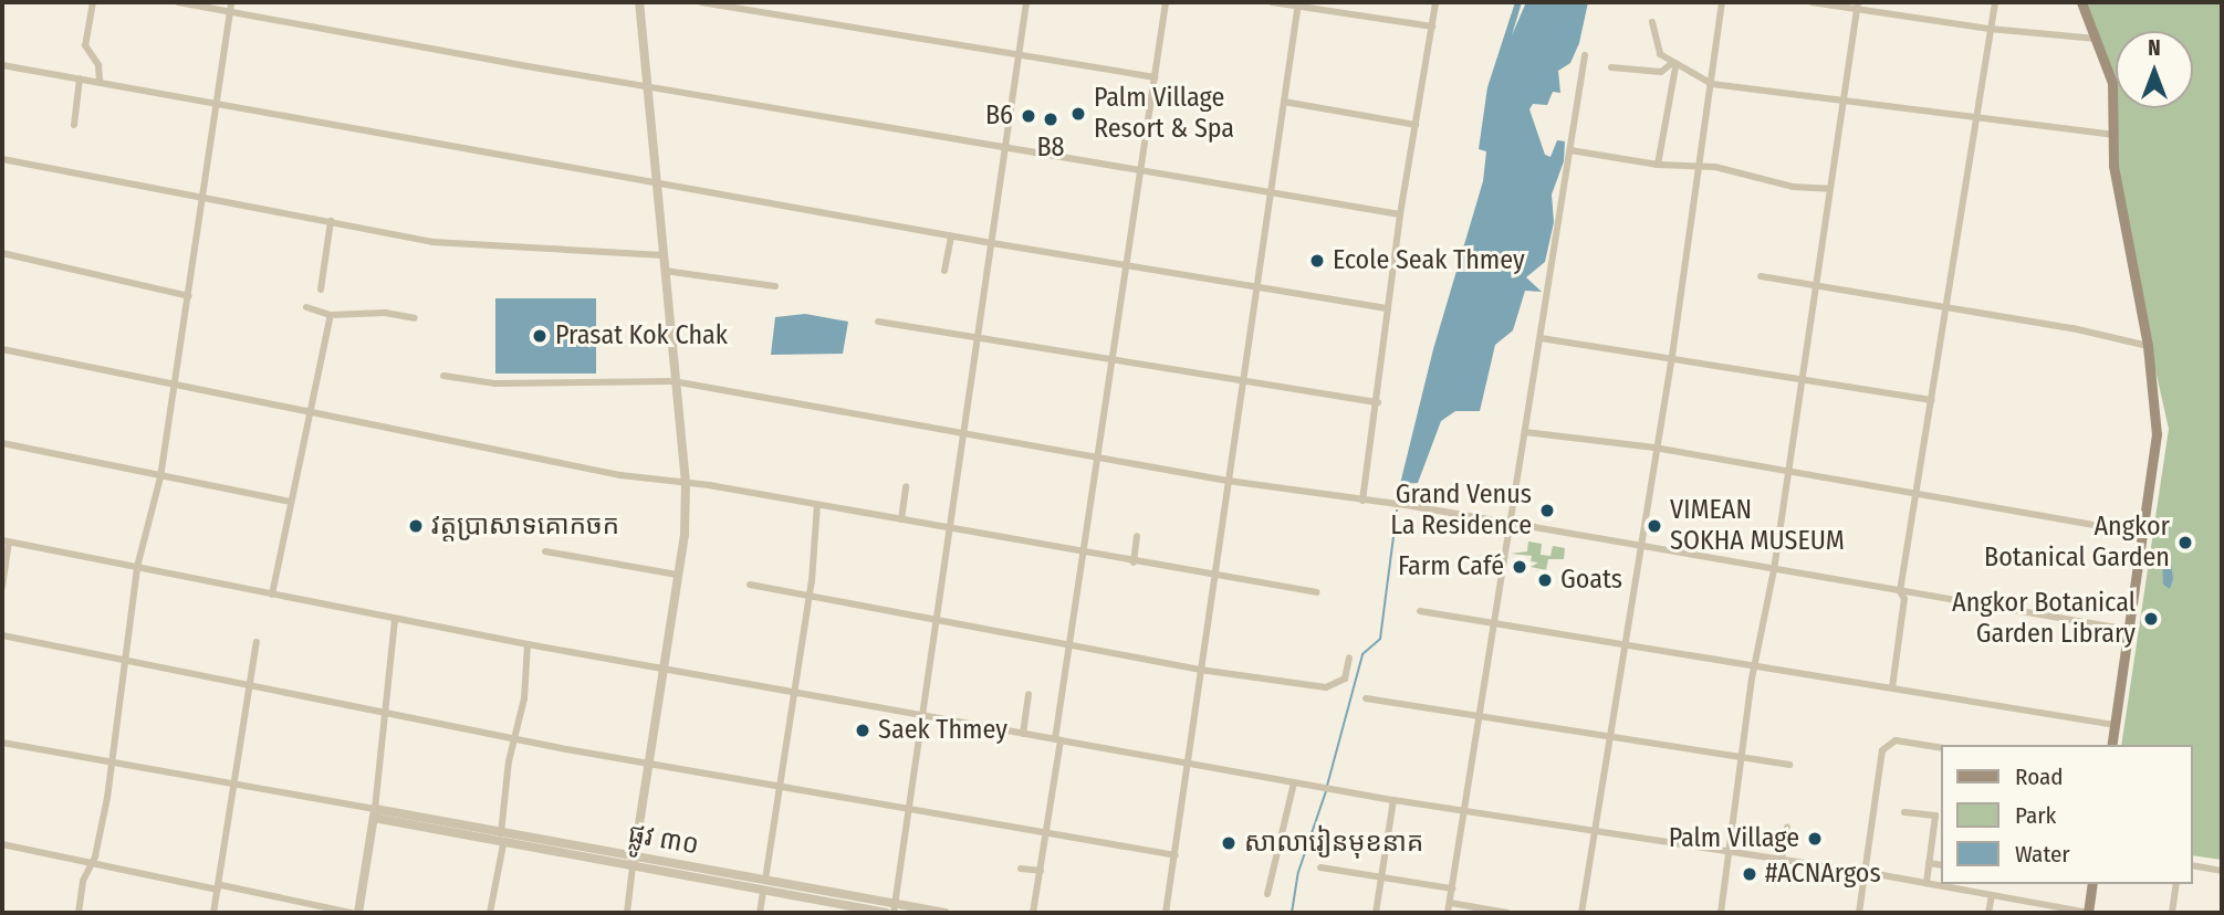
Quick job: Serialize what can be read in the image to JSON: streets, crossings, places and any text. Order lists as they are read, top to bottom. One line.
{"streets":{"street":["ផ្លូវ ៣០"]},"places":["Palm Village Resort & Spa","B6","B8","Ecole Seak Thmey","Prasat Kok Chak","Grand Venus La Residence","វត្តប្រាសាទគោកចក","VIMEAN SOKHA MUSEUM","Angkor Botanical Garden","Farm Café","Goats","Angkor Botanical Garden Library","Saek Thmey","Palm Village","សាលារៀនមុខនាគ","#ACNArgos"],"legend":["Road","Park","Water"],"north":"top"}
